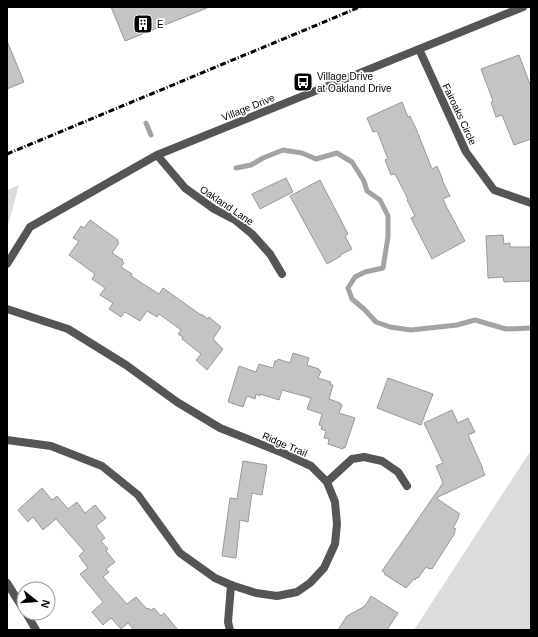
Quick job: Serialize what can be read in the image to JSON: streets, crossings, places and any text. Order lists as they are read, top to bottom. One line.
{"streets":{"street":["Village Drive","Fairoaks Circle","Oakland Lane","Ridge Trail"]},"crossings":[["Village Drive","Fairoaks Circle"],["Village Drive","Oakland Lane"]],"places":{"building":["E"],"bus stop":["Village Drive at Oakland Drive"]},"north":"right"}
